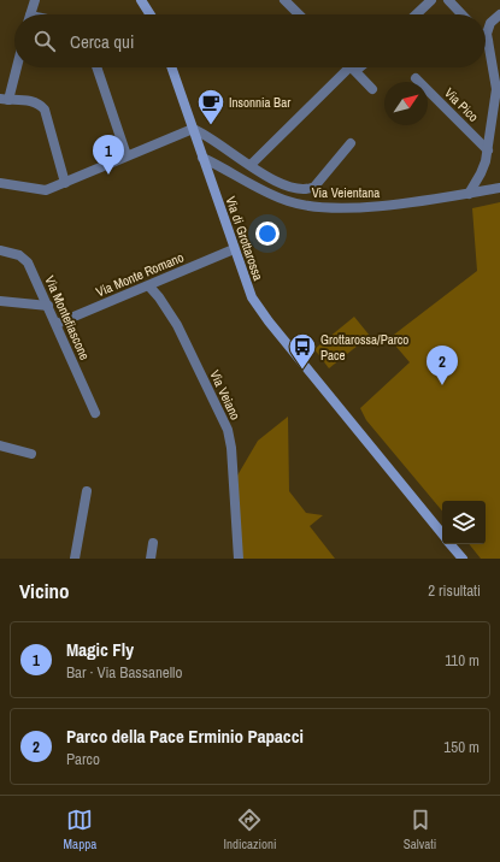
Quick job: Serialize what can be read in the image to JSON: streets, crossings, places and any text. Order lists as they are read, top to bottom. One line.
{"streets":{"street":["Via Pico","Via Veientana","Via di Grottarossa","Via Monte Romano","Via Montefiascone","Via Veiano"]},"crossings":[["Via Veientana","Via di Grottarossa"],["Via di Grottarossa","Via Monte Romano"],["Via Monte Romano","Via Montefiascone"],["Via Monte Romano","Via Veiano"]],"places":{"cafe":["Insonnia Bar"],"bus stop":["Grottarossa/Parco Pace"]},"north":"top right","page":{"search":"Cerca qui","pins":["1","2"],"heading":["Vicino","2 risultati"],"list":[{"mark":"1","name":"Magic Fly","note":"Bar · Via Bassanello","value":"110 m"},{"mark":"2","name":"Parco della Pace Erminio Papacci","note":"Parco","value":"150 m"}],"nav":["Mappa","Indicazioni","Salvati"]}}
